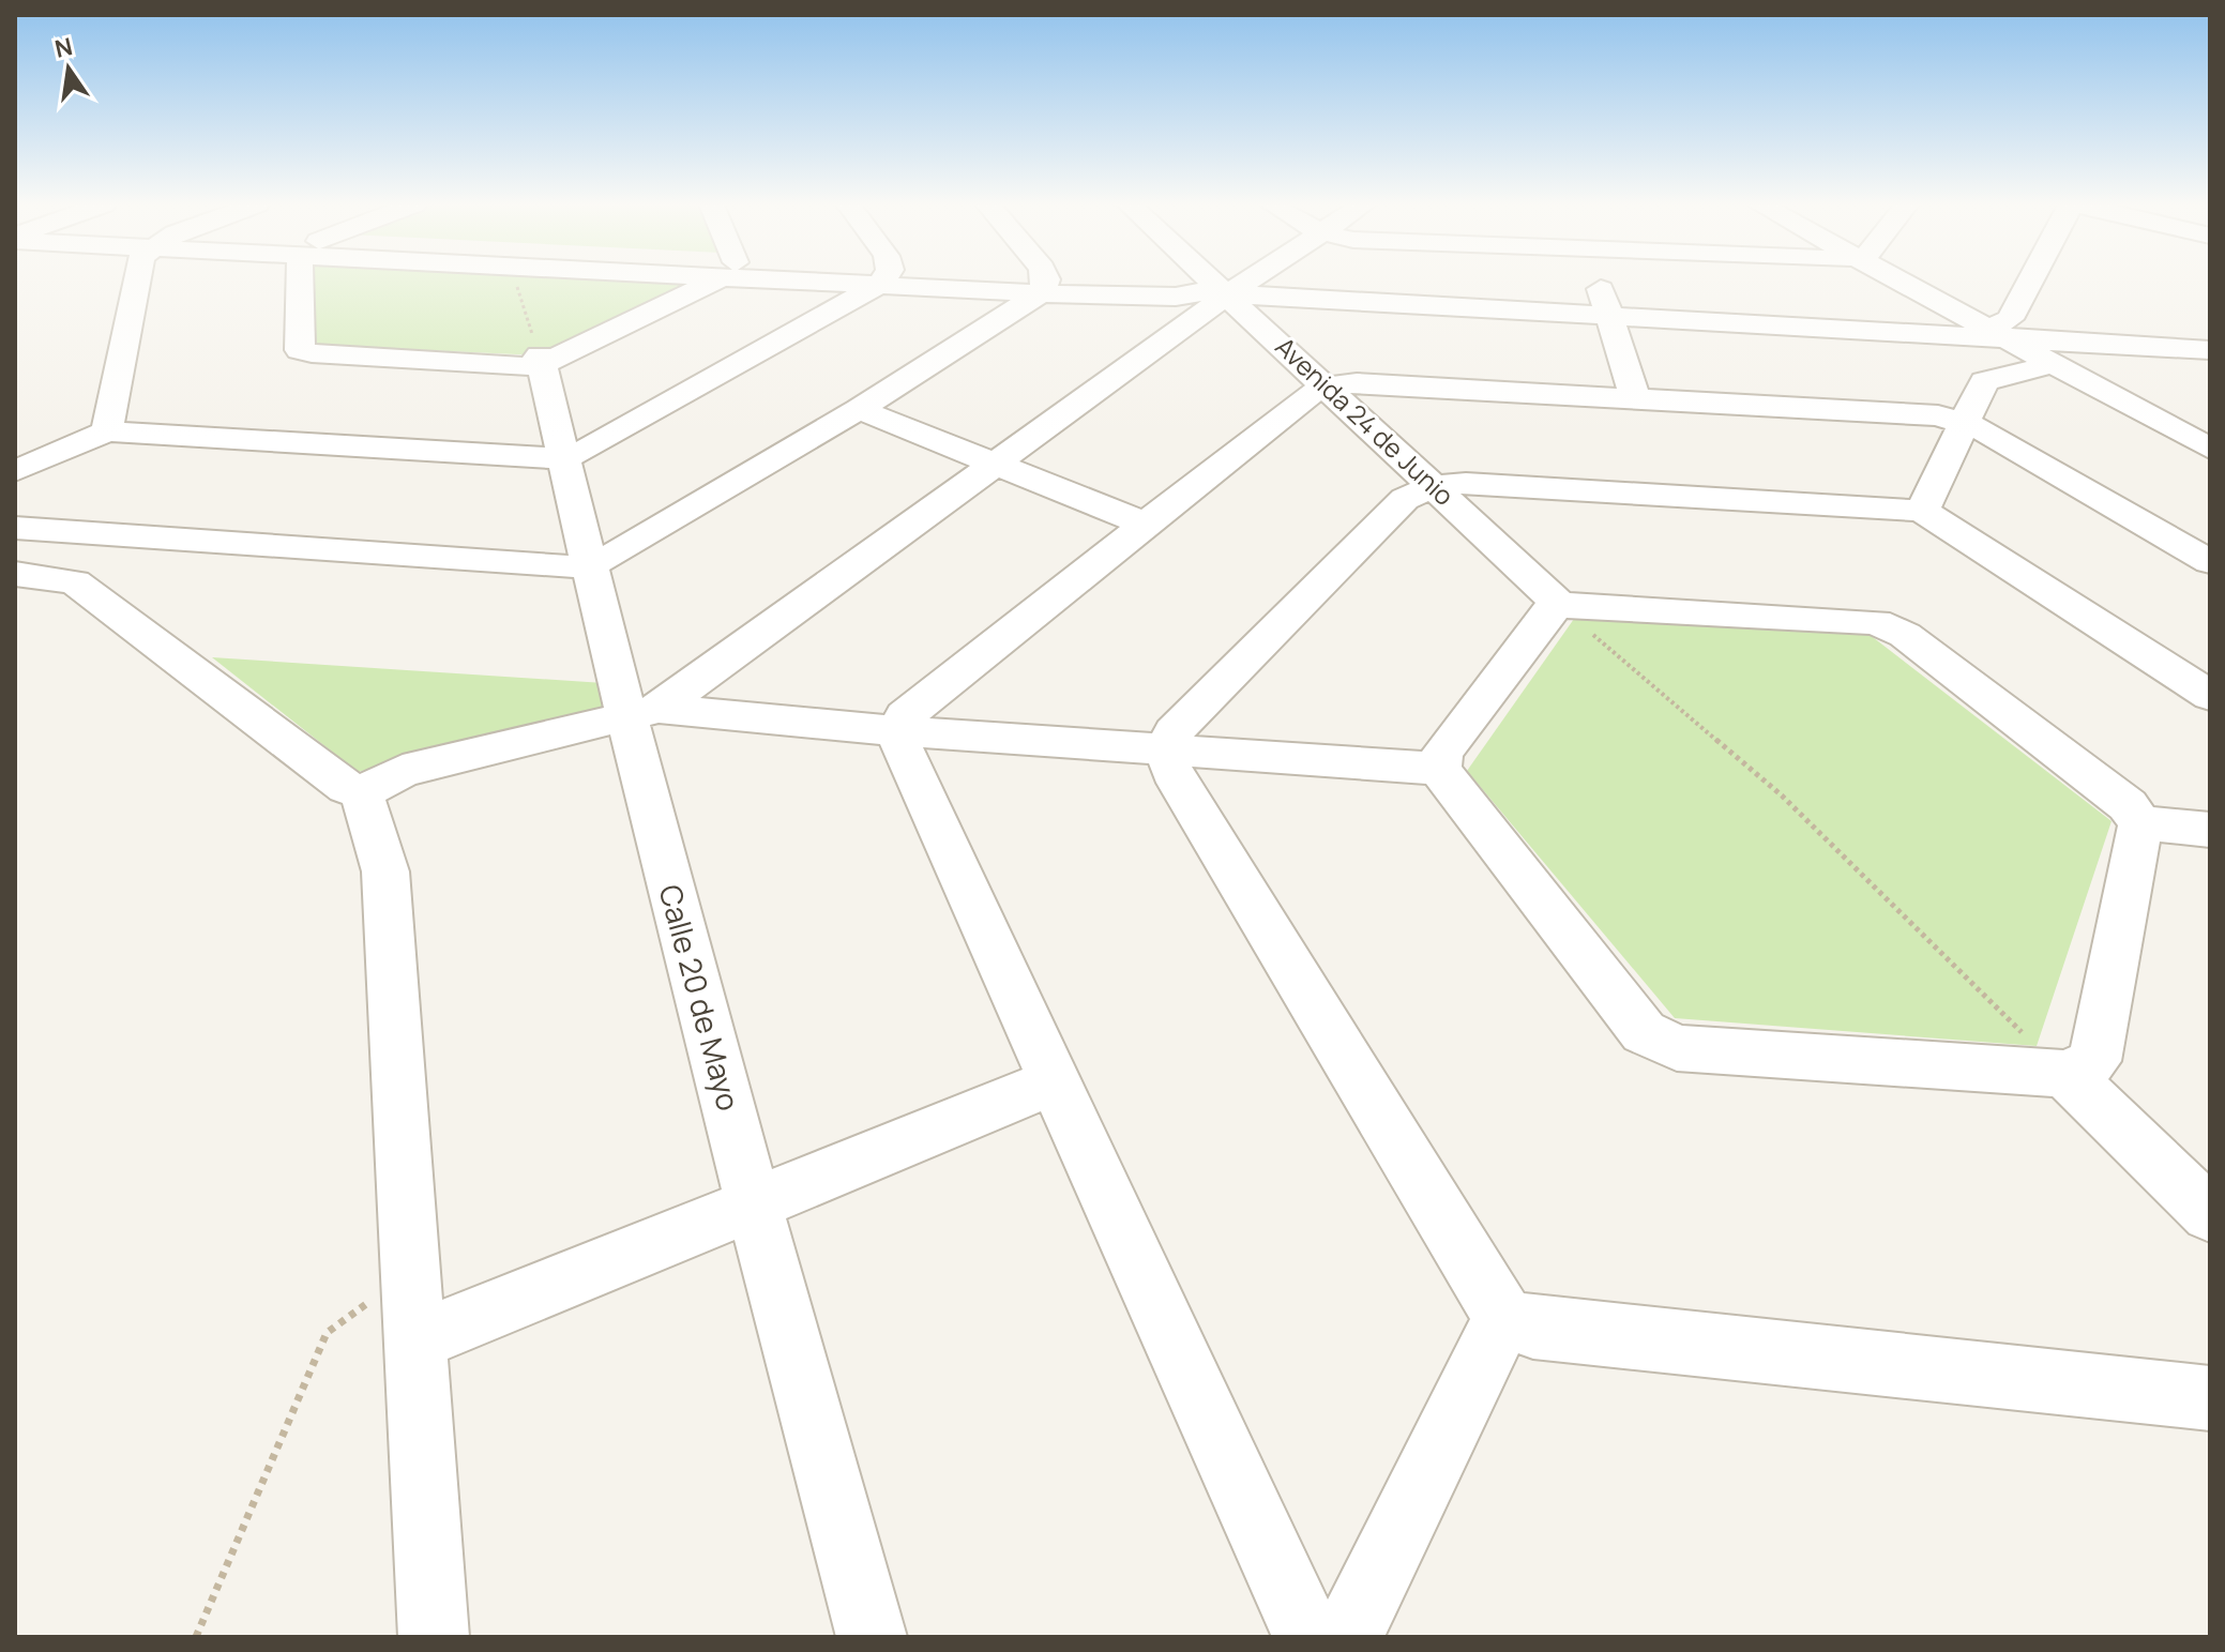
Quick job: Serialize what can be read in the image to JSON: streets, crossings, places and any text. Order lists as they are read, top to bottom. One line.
{"streets":{"street":["Avenida 24 de Junio","Calle 20 de Mayo"]},"north":"top"}
